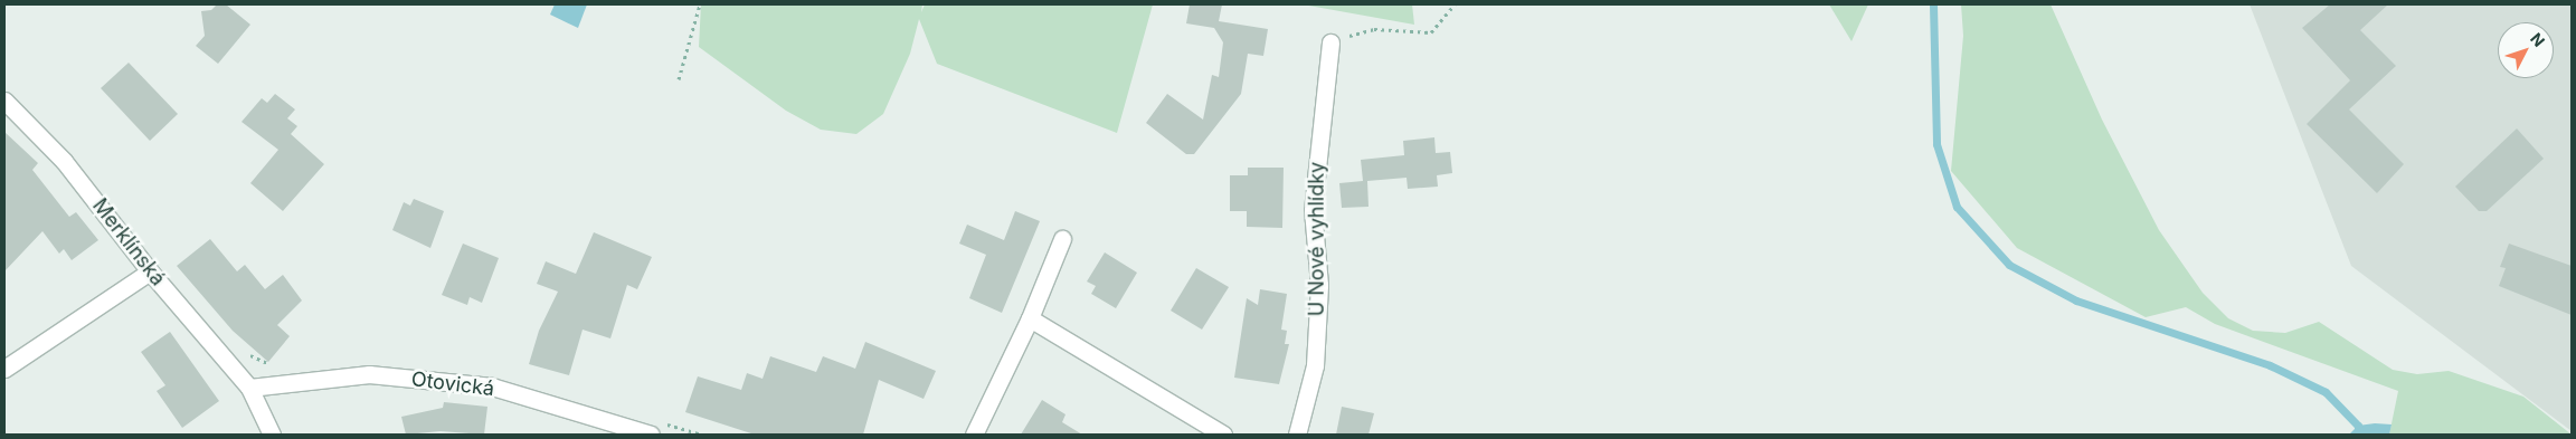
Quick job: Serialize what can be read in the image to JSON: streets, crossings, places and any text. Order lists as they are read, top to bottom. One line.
{"streets":{"street":["U Nové vyhlídky","Merklínská","Otovická"]},"crossings":[["Merklínská","Otovická"]],"north":"top right"}
